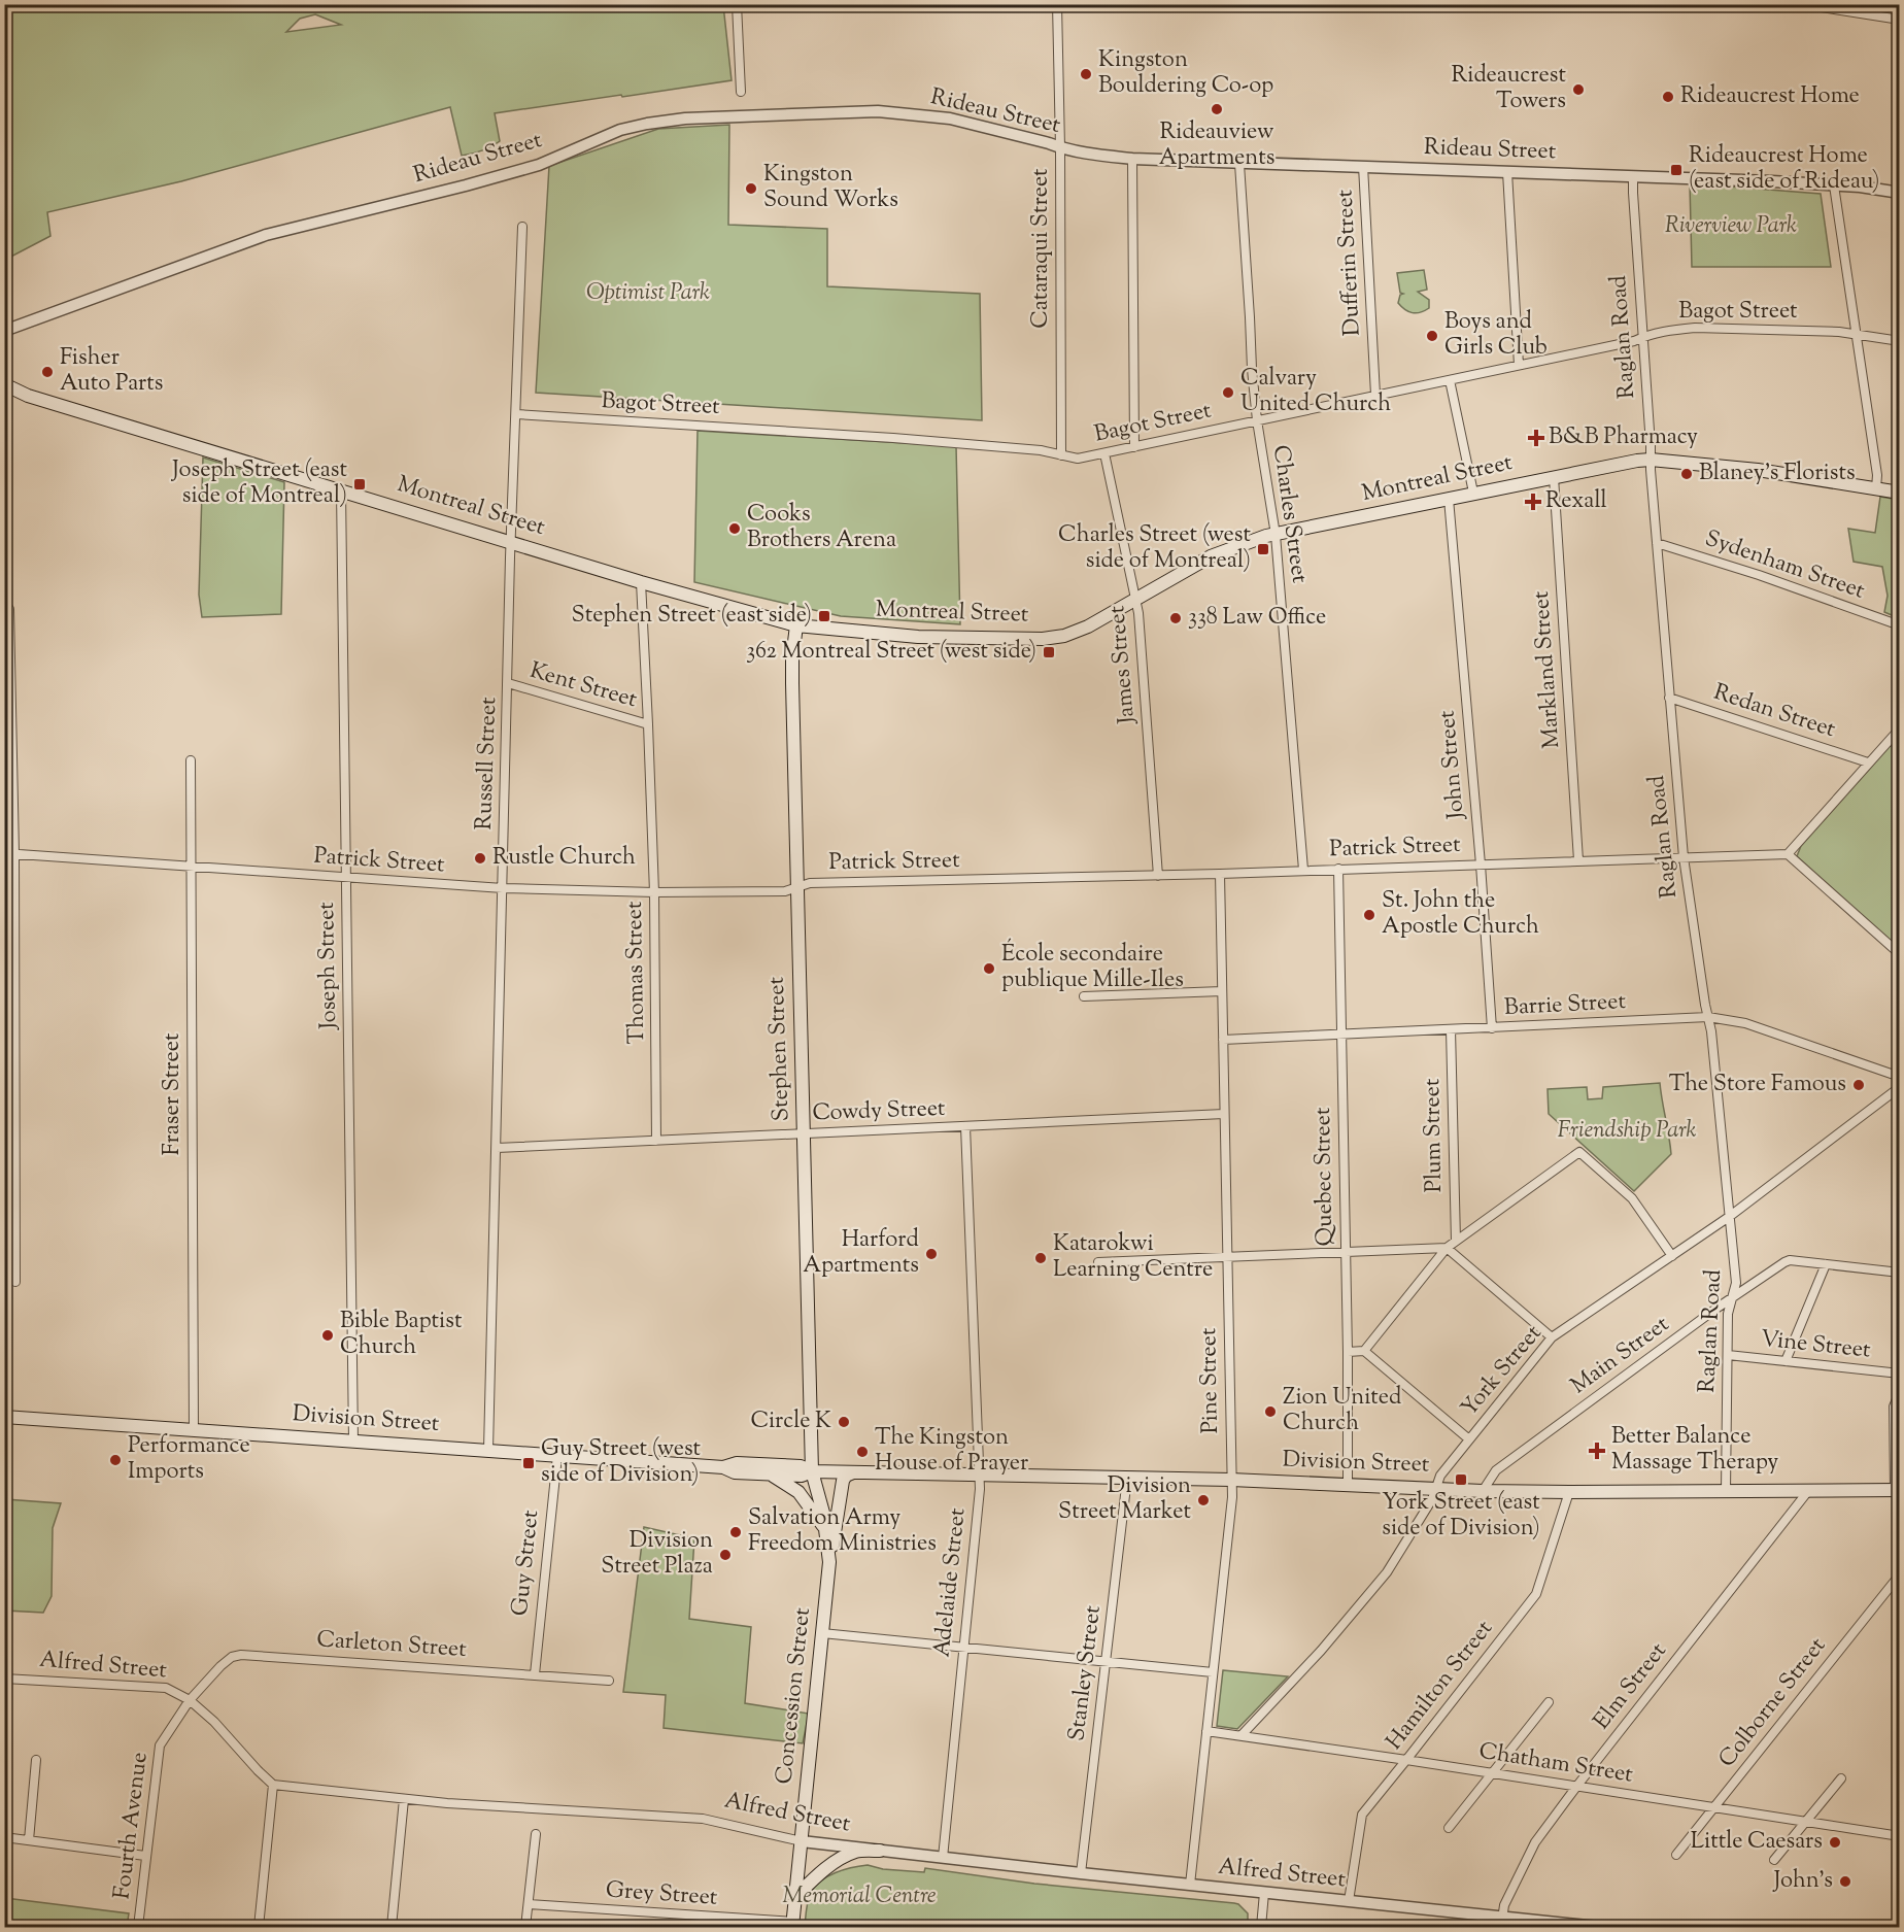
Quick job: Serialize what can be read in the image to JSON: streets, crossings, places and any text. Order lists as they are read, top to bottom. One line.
{"streets":{"main road":["Montreal Street","Stephen Street","Division Street","Concession Street"],"street":["Rideau Street","Cataraqui Street","Dufferin Street","Bagot Street","Raglan Road","Charles Street","Sydenham Street","James Street","Markland Street","Kent Street","Redan Street","Russell Street","John Street","Patrick Street","Joseph Street","Thomas Street","Barrie Street","Fraser Street","Cowdy Street","Plum Street","Quebec Street","Vine Street","Main Street","York Street","Pine Street","Guy Street","Adelaide Street","Carleton Street","Alfred Street","Stanley Street","Hamilton Street","Elm Street","Colborne Street","Chatham Street","Fourth Avenue","Grey Street"]},"crossings":[["Rideau Street","Cataraqui Street"],["Rideau Street","Dufferin Street"],["Rideau Street","Raglan Road"],["Rideau Street","Charles Street"],["Cataraqui Street","Bagot Street"],["Dufferin Street","Bagot Street"],["Bagot Street","Raglan Road"],["Bagot Street","Charles Street"],["Bagot Street","James Street"],["Bagot Street","Russell Street"],["Raglan Road","Montreal Street"],["Raglan Road","Sydenham Street"],["Raglan Road","Redan Street"],["Raglan Road","Patrick Street"],["Raglan Road","Barrie Street"],["Raglan Road","Vine Street"],["Raglan Road","Main Street"],["Raglan Road","York Street"],["Raglan Road","Division Street"],["Montreal Street","Charles Street"],["Montreal Street","James Street"],["Montreal Street","Markland Street"],["Montreal Street","Russell Street"],["Montreal Street","John Street"],["Montreal Street","Joseph Street"],["Montreal Street","Thomas Street"],["Montreal Street","Stephen Street"],["Charles Street","Patrick Street"],["James Street","Patrick Street"],["Markland Street","Patrick Street"],["Kent Street","Russell Street"],["Kent Street","Thomas Street"],["Russell Street","Patrick Street"],["Russell Street","Cowdy Street"],["Russell Street","Division Street"],["John Street","Patrick Street"],["John Street","Barrie Street"],["Patrick Street","Joseph Street"],["Patrick Street","Thomas Street"],["Patrick Street","Stephen Street"],["Patrick Street","Fraser Street"],["Patrick Street","Quebec Street"],["Patrick Street","Pine Street"],["Joseph Street","Division Street"],["Thomas Street","Cowdy Street"],["Barrie Street","Plum Street"],["Barrie Street","Quebec Street"],["Barrie Street","Pine Street"],["Stephen Street","Cowdy Street"],["Stephen Street","Division Street"],["Stephen Street","Concession Street"],["Fraser Street","Division Street"],["Cowdy Street","Pine Street"],["Cowdy Street","Adelaide Street"],["Quebec Street","Division Street"],["Main Street","Division Street"],["York Street","Division Street"],["York Street","Chatham Street"],["Pine Street","Division Street"],["Pine Street","Alfred Street"],["Pine Street","Chatham Street"],["Division Street","Guy Street"],["Division Street","Adelaide Street"],["Division Street","Stanley Street"],["Division Street","Hamilton Street"],["Division Street","Elm Street"],["Division Street","Concession Street"],["Guy Street","Carleton Street"],["Adelaide Street","Alfred Street"],["Carleton Street","Alfred Street"],["Carleton Street","Fourth Avenue"],["Alfred Street","Stanley Street"],["Alfred Street","Hamilton Street"],["Alfred Street","Elm Street"],["Alfred Street","Concession Street"],["Alfred Street","Fourth Avenue"],["Hamilton Street","Chatham Street"],["Elm Street","Chatham Street"],["Concession Street","Grey Street"],["Colborne Street","Chatham Street"]],"parks":["Riverview Park","Optimist Park","Friendship Park","Memorial Centre"],"places":{"other":["Kingston Bouldering Co-op","Rideaucrest Towers","Rideaucrest Home","Rideauview Apartments","Kingston Sound Works","Boys and Girls Club","Fisher Auto Parts","Calvary United Church","Blaney's Florists","Cooks Brothers Arena","338 Law Office","Rustle Church","St. John the Apostle Church","École secondaire publique Mille-Iles","The Store Famous","Harford Apartments","Katarokwi Learning Centre","Bible Baptist Church","Zion United Church","Circle K","The Kingston House of Prayer","Performance Imports","Division Street Market","Salvation Army Freedom Ministries","Division Street Plaza","Little Caesars","John’s"],"transit":["Rideaucrest Home (east side of Rideau)","Joseph Street (east side of Montreal)","Charles Street (west side of Montreal)","Stephen Street (east side)","362 Montreal Street (west side)","Guy Street (west side of Division)","York Street (east side of Division)"],"health":["B&B Pharmacy","Rexall","Better Balance Massage Therapy"]}}
